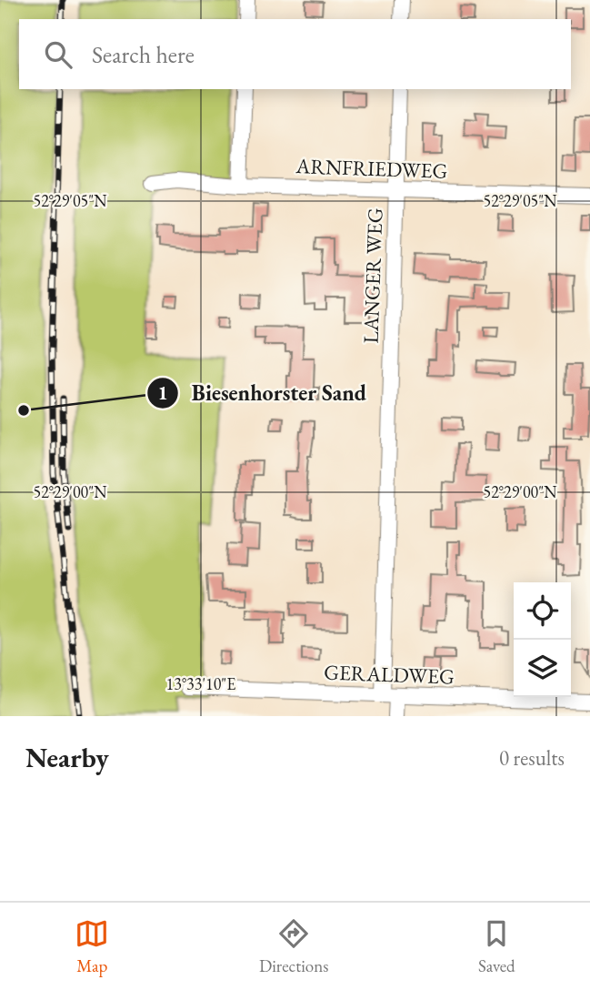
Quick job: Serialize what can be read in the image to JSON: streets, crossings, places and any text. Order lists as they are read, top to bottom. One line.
{"streets":{"street":["ARNFRIEDWEG","LANGER WEG","GERALDWEG"]},"crossings":[["ARNFRIEDWEG","LANGER WEG"],["LANGER WEG","GERALDWEG"]],"places":["Biesenhorster Sand"],"page":{"search":"Search here","heading":["Nearby","0 results"],"nav":["Map","Directions","Saved"]},"coordinates":["52°29'05\"N","52°29'00\"N","13°33'10\"E"]}
